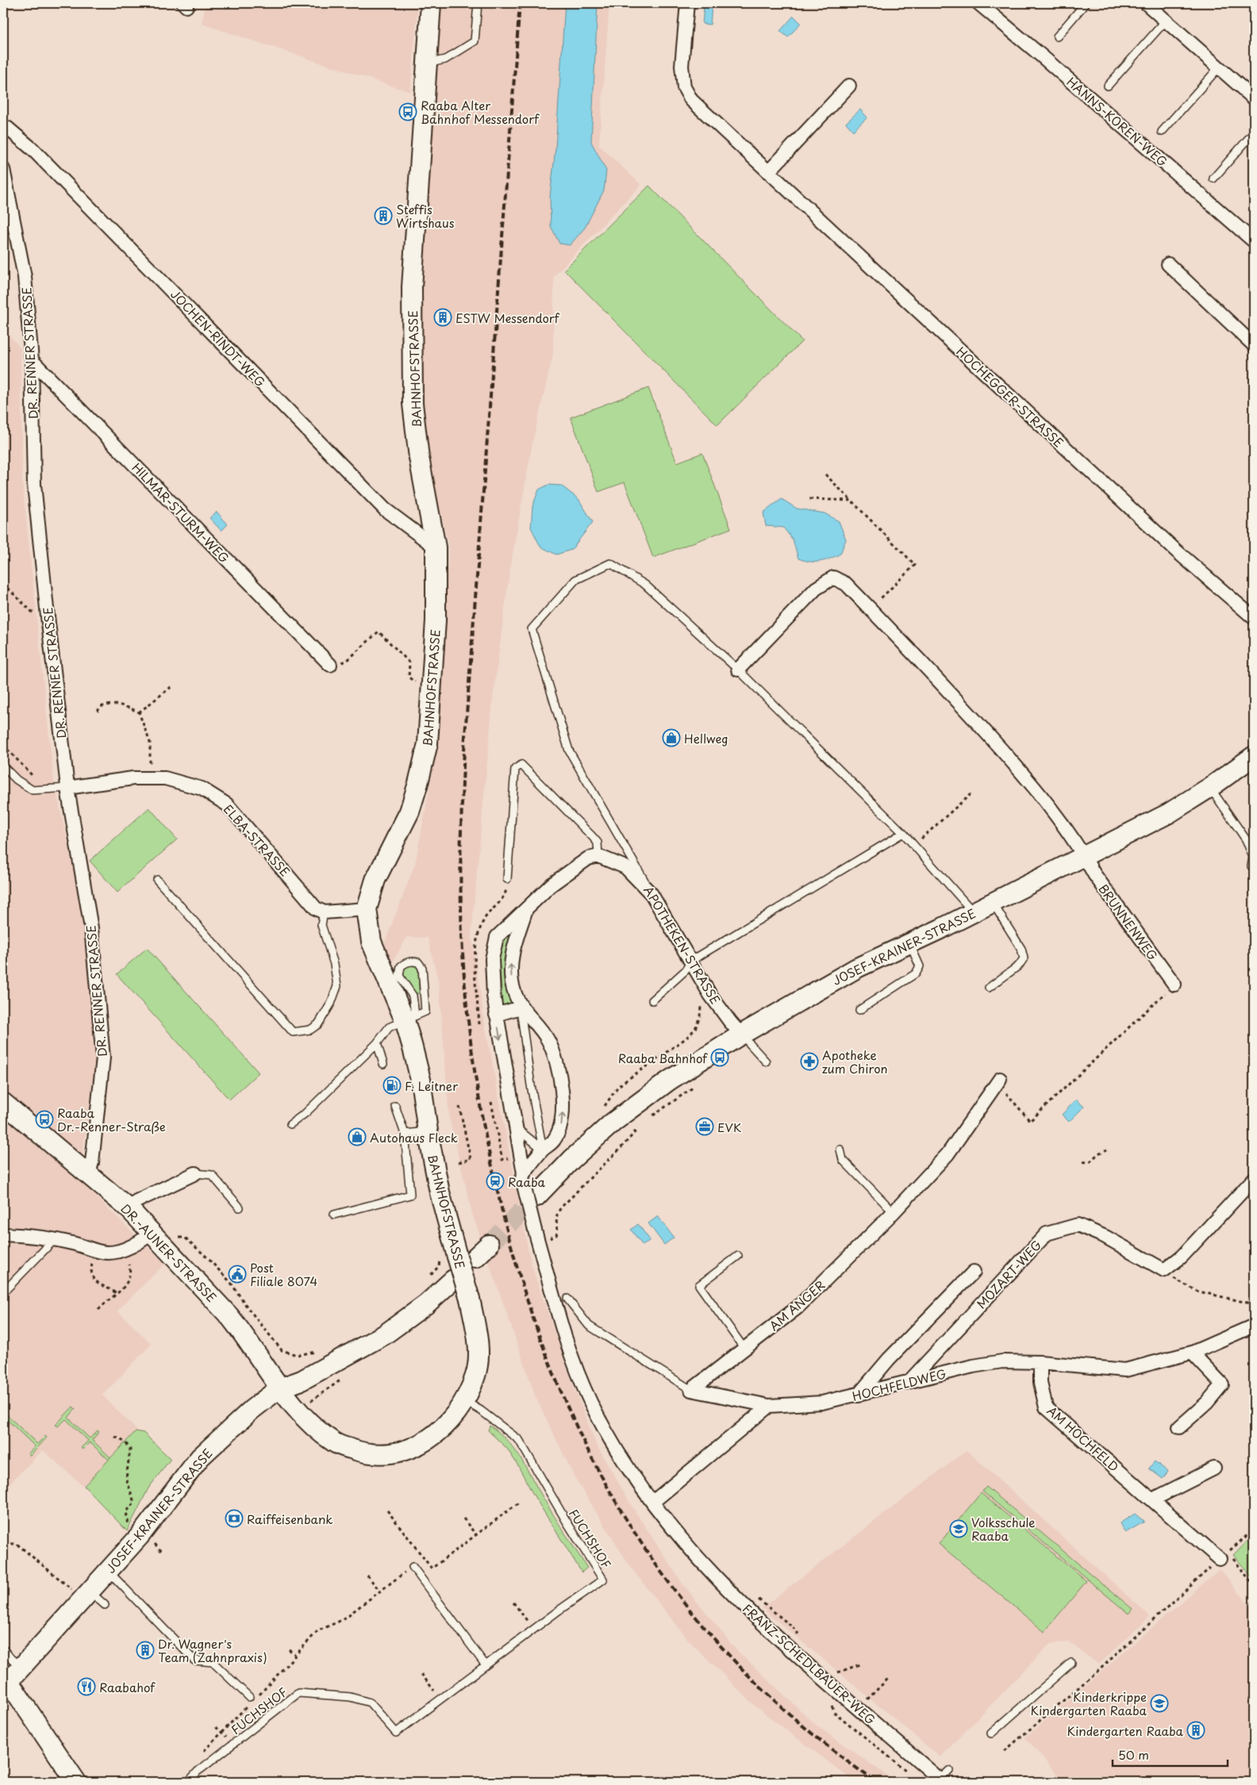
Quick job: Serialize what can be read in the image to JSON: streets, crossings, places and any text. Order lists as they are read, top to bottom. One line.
{"streets":{"main road":["BAHNHOFSTRASSE","JOSEF-KRAINER-STRASSE","DR.-AUNER-STRASSE"],"street":["HANNS-KOREN-WEG","JOCHEN-RINDT-WEG","DR. RENNER STRASSE","HOCHEGGER-STRASSE","HILMAR-STURM-WEG","ELBA-STRASSE","BRUNNENWEG","APOTHEKEN-STRASSE","MOZART-WEG","AM ANGER","HOCHFELDWEG","AM HOCHFELD","FRANZ-SCHEDLBAUER-WEG"],"lane":["FUCHSHOF"]},"crossings":[["JOCHEN-RINDT-WEG","BAHNHOFSTRASSE"],["DR. RENNER STRASSE","HILMAR-STURM-WEG"],["DR. RENNER STRASSE","ELBA-STRASSE"],["DR. RENNER STRASSE","DR.-AUNER-STRASSE"],["BAHNHOFSTRASSE","JOSEF-KRAINER-STRASSE"],["BAHNHOFSTRASSE","DR.-AUNER-STRASSE"],["BAHNHOFSTRASSE","FUCHSHOF"],["BRUNNENWEG","APOTHEKEN-STRASSE"],["BRUNNENWEG","JOSEF-KRAINER-STRASSE"],["APOTHEKEN-STRASSE","JOSEF-KRAINER-STRASSE"],["JOSEF-KRAINER-STRASSE","DR.-AUNER-STRASSE"],["JOSEF-KRAINER-STRASSE","FRANZ-SCHEDLBAUER-WEG"],["MOZART-WEG","HOCHFELDWEG"],["AM ANGER","HOCHFELDWEG"],["HOCHFELDWEG","AM HOCHFELD"]],"places":{"bus stop":["Raaba Alter Bahnhof Messendorf","Raaba Bahnhof","Raaba Dr.-Renner-Straße"],"building":["Steffis Wirtshaus","ESTW Messendorf","Dr. Wagner's Team (Zahnpraxis)","Kindergarten Raaba"],"shop":["Hellweg","Autohaus Fleck"],"pharmacy":["Apotheke zum Chiron"],"fuel station":["F. Leitner"],"office":["EVK"],"station":["Raaba"],"public building":["Post Filiale 8074"],"bank":["Raiffeisenbank"],"school or university":["Volksschule Raaba","Kinderkrippe Kindergarten Raaba"],"restaurant":["Raabahof"]},"scale_bar":"50 m"}
